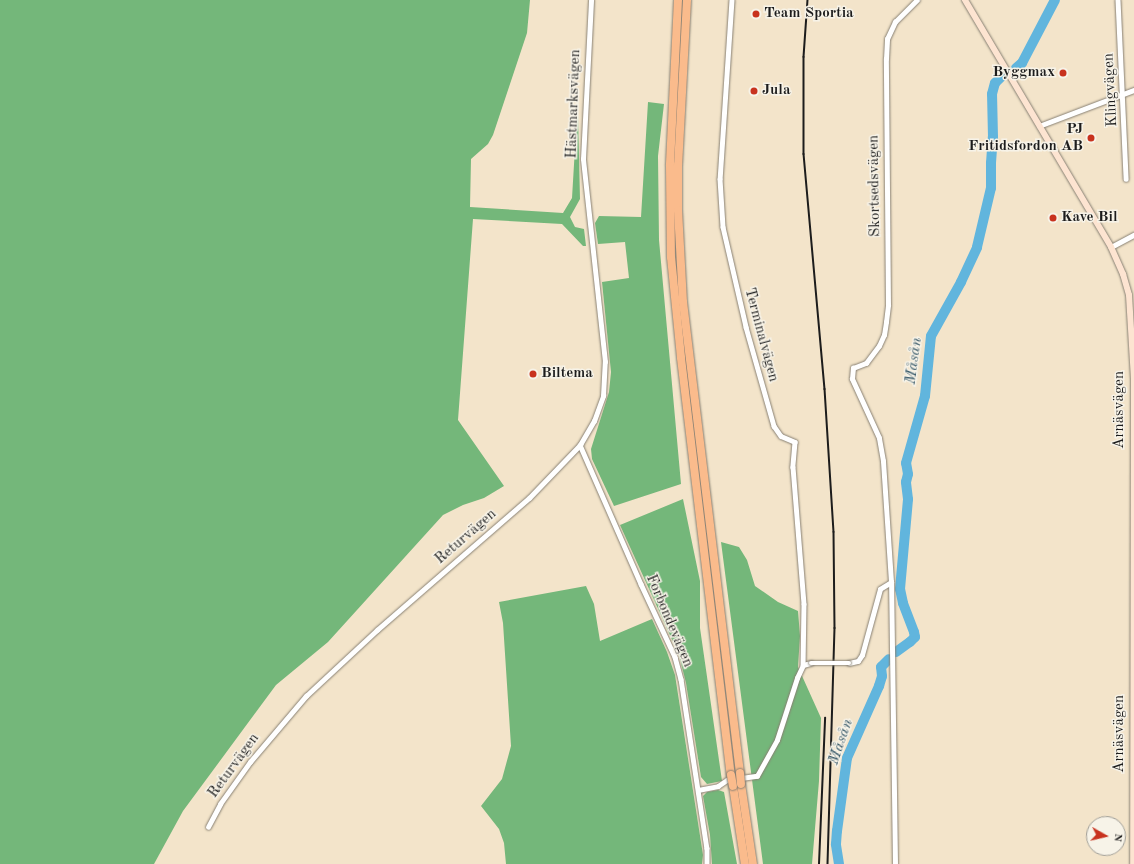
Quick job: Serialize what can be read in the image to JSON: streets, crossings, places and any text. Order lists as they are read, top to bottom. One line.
{"streets":{"street":["Klingvägen","Hästmarksvägen","Skortsedsvägen","Terminalvägen","Arnäsvägen","Returvägen","Forbondevägen"]},"crossings":[["Hästmarksvägen","Returvägen"],["Returvägen","Forbondevägen"]],"water":["Måsån"],"places":["Team Sportia","Byggmax","Jula","PJ Fritidsfordon AB","Kave Bil","Biltema"],"north":"right"}
